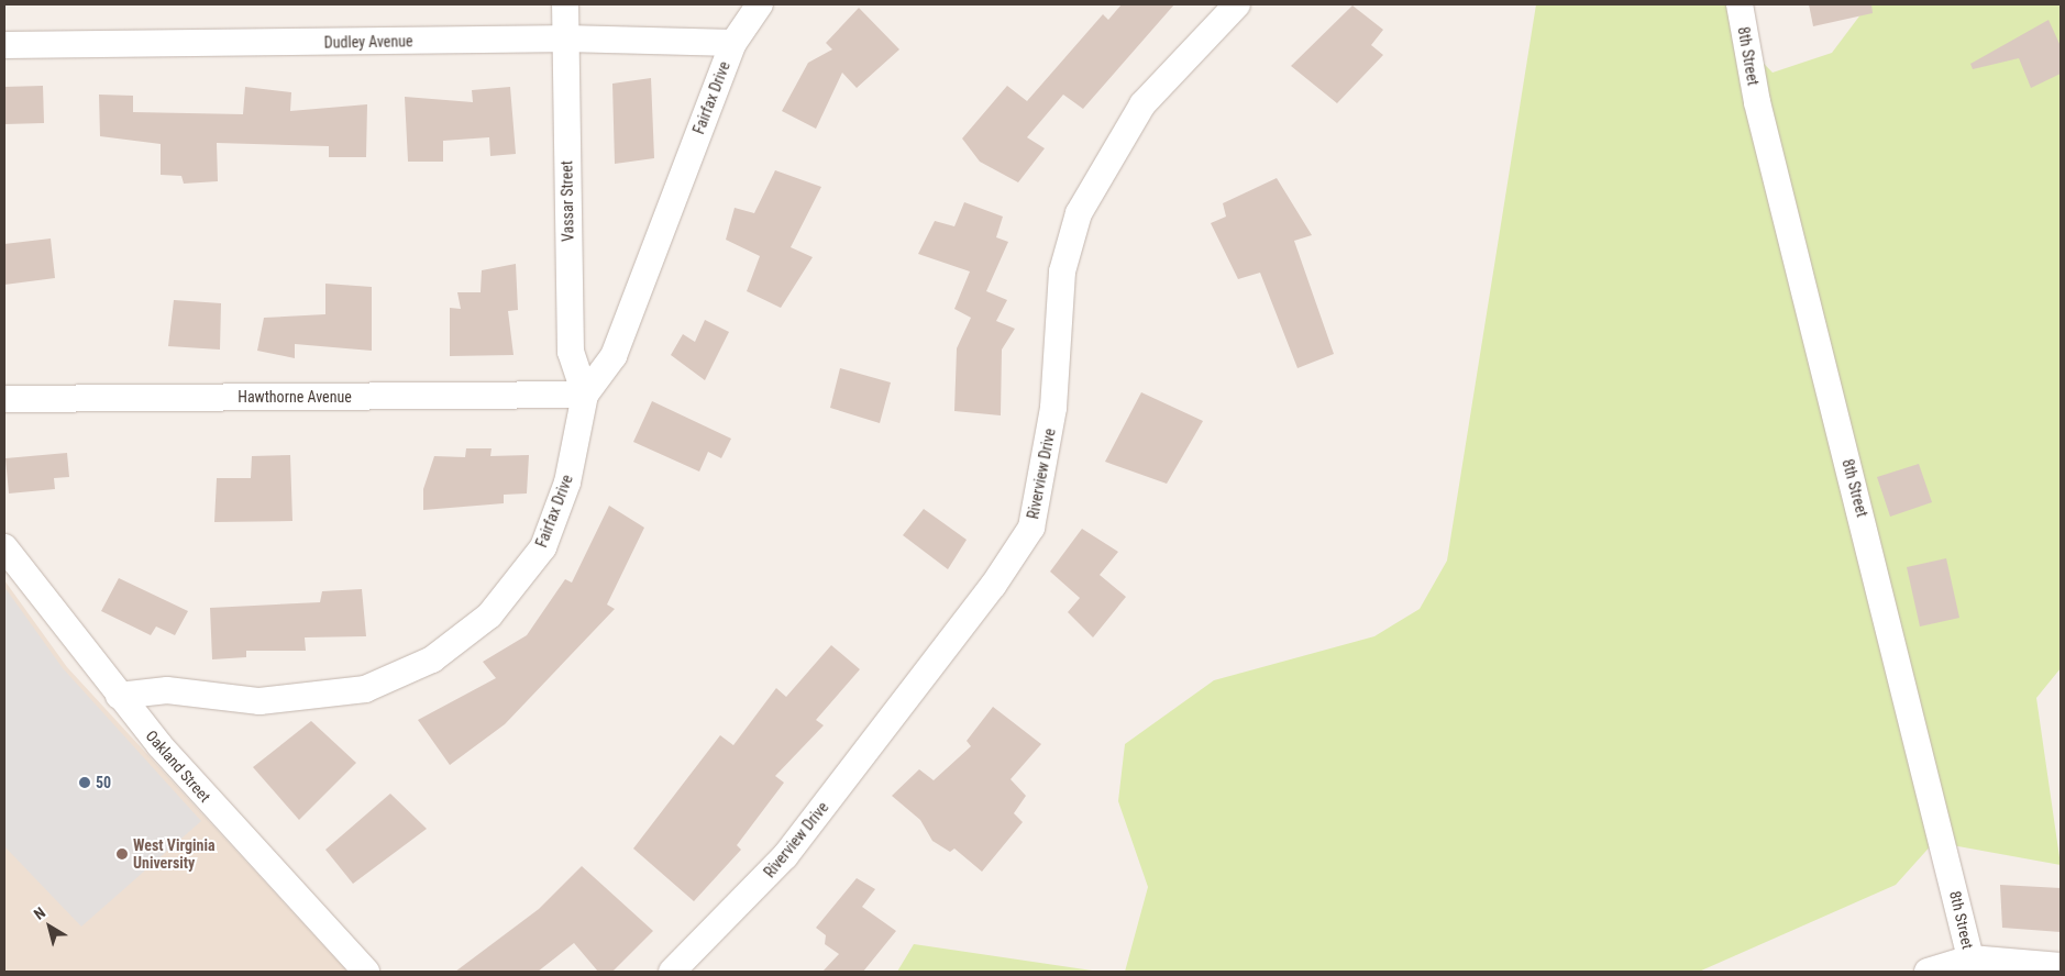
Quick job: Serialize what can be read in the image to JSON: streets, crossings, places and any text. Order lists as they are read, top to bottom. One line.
{"streets":{"street":["Dudley Avenue","8th Street","Fairfax Drive","Vassar Street","Hawthorne Avenue","Riverview Drive","Oakland Street"]},"crossings":[["Dudley Avenue","Fairfax Drive"],["Dudley Avenue","Vassar Street"],["Fairfax Drive","Vassar Street"],["Fairfax Drive","Hawthorne Avenue"],["Fairfax Drive","Oakland Street"],["Vassar Street","Hawthorne Avenue"]],"places":["50","West Virginia University"],"north":"top left"}
